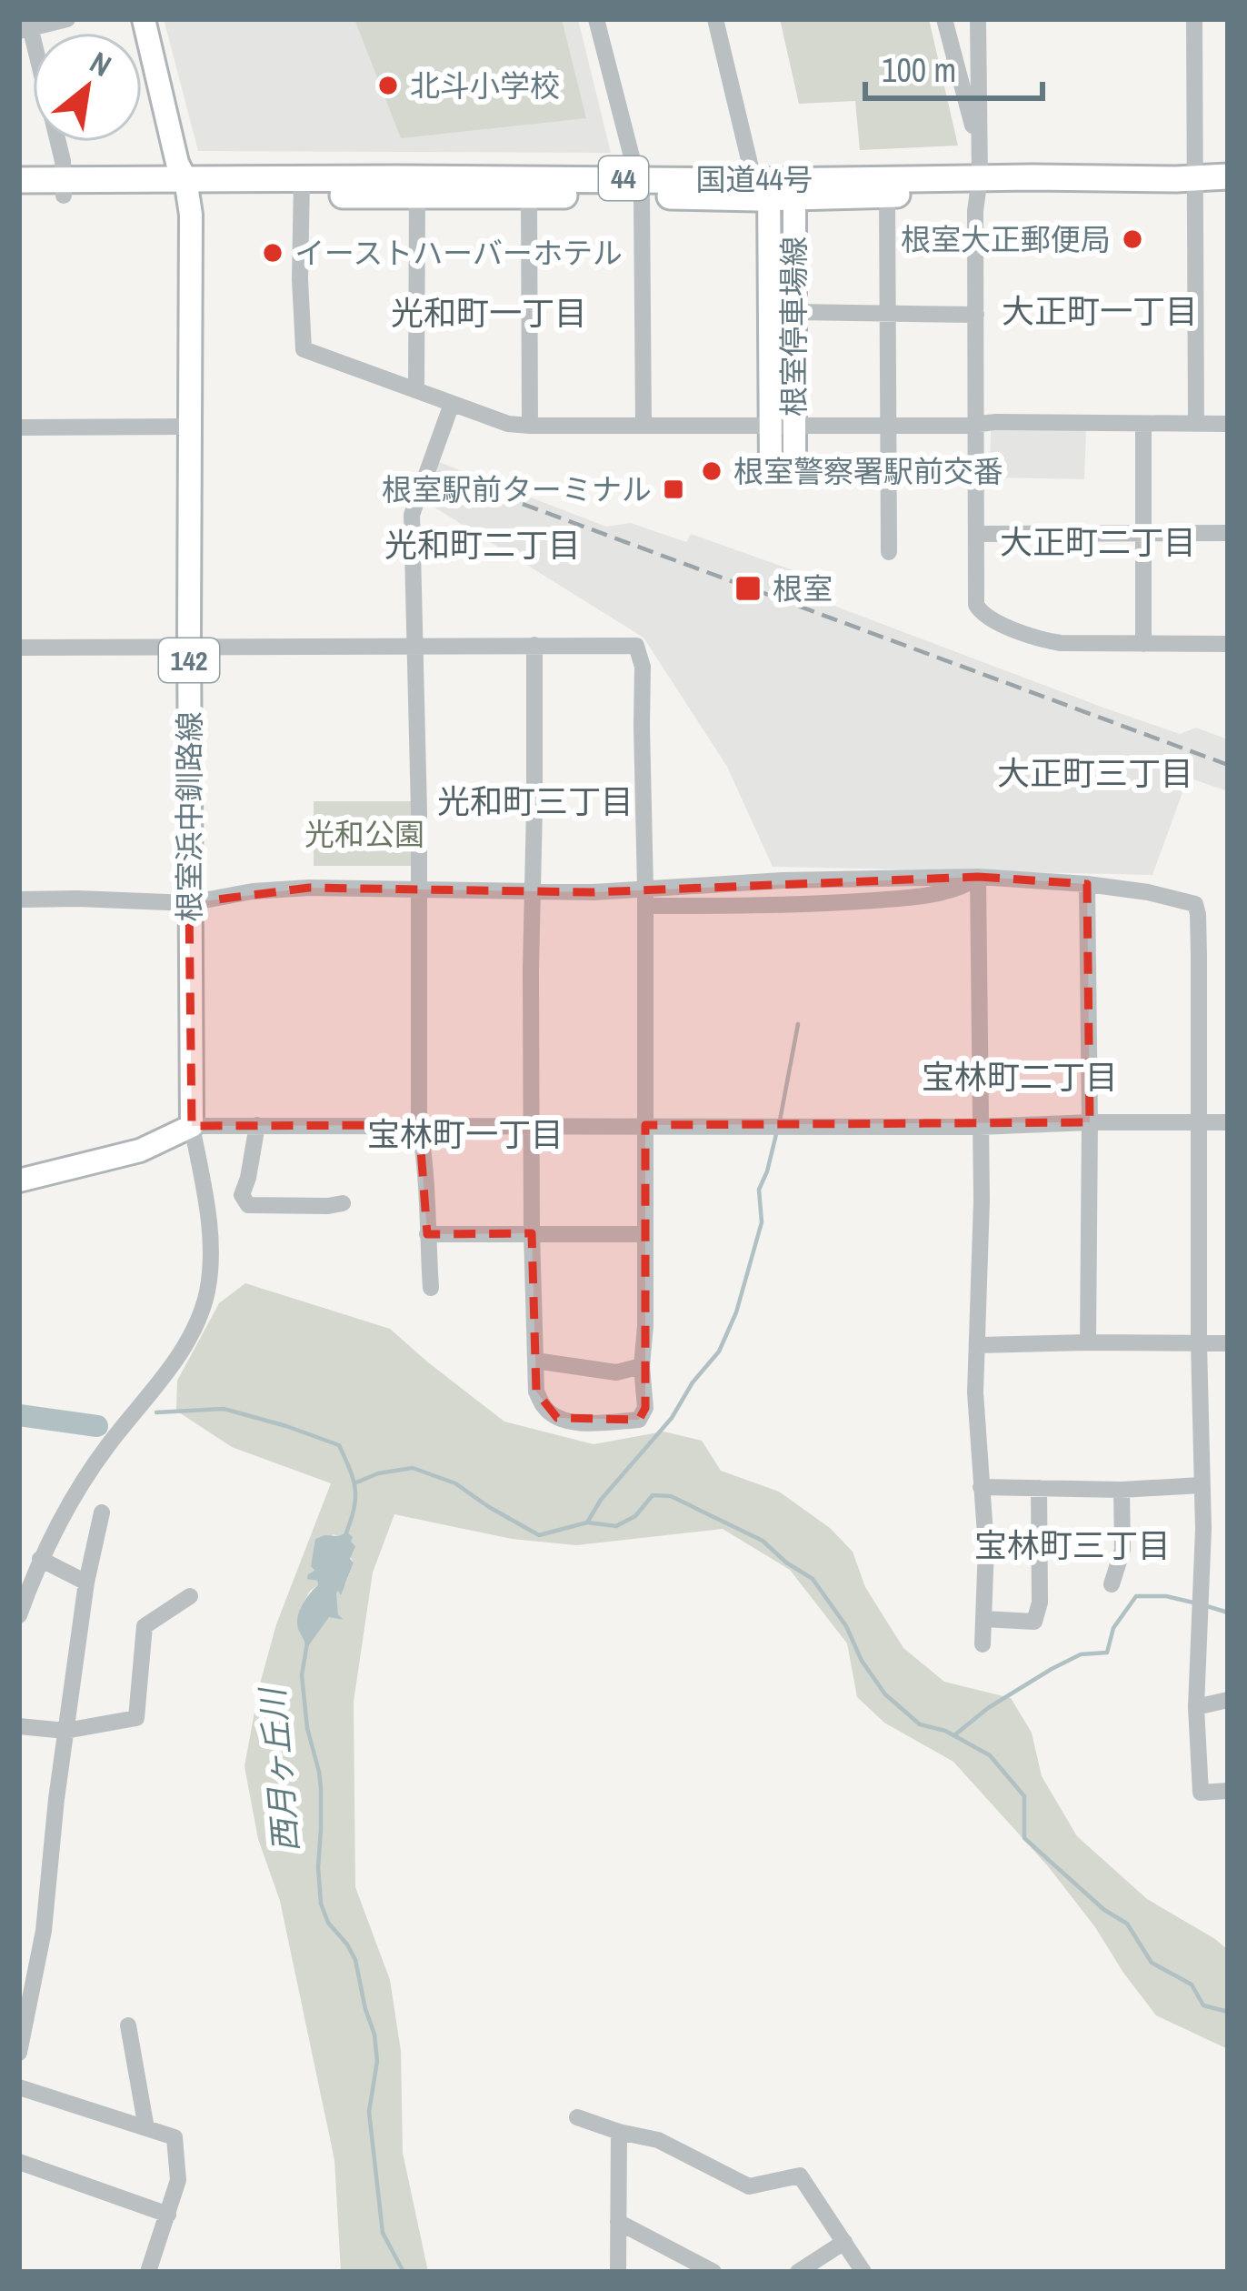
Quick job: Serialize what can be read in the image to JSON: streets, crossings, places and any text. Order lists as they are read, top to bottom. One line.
{"streets":{"highway":["44","国道44号"],"main road":["根室停車場線","142","根室浜中釧路線"]},"crossings":[["国道44号","根室停車場線"],["国道44号","根室浜中釧路線"]],"districts":["大正町一丁目","光和町一丁目","大正町二丁目","光和町二丁目","大正町三丁目","光和町三丁目","宝林町二丁目","宝林町一丁目","宝林町三丁目"],"water":["西月ヶ丘川"],"parks":["光和公園"],"places":{"other":["北斗小学校","根室大正郵便局","イーストハーバーホテル","根室警察署駅前交番"],"transit":["根室駅前ターミナル","根室"]},"scale_bar":"100 m","north":"top right"}
